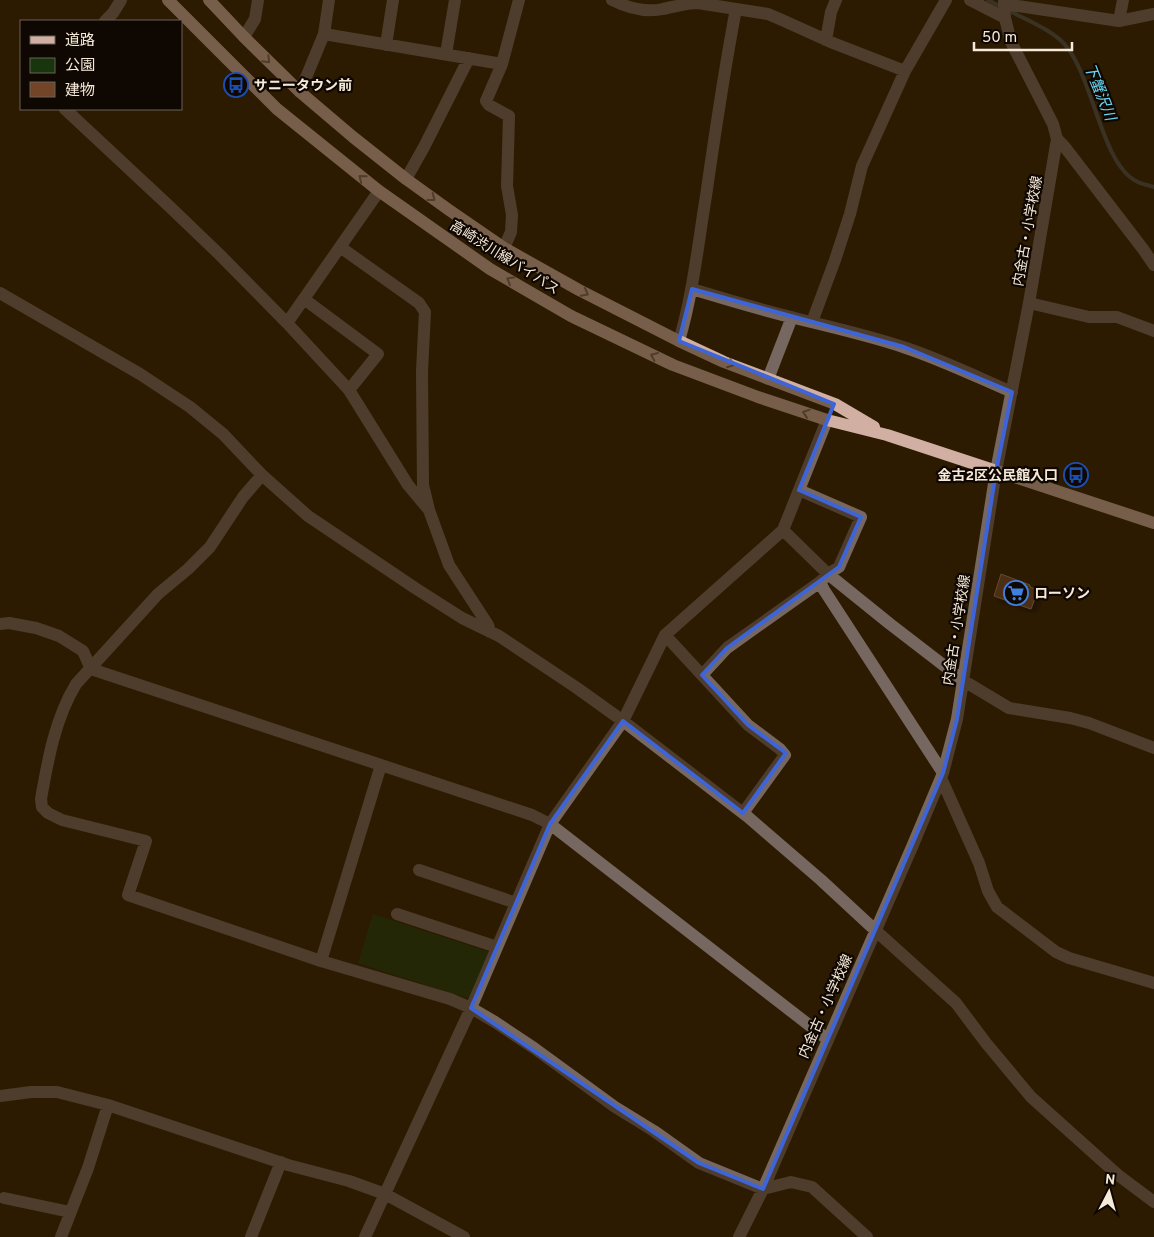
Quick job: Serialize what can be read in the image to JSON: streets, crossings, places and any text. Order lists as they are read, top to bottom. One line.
{"streets":{"main road":["高崎渋川線バイパス"],"street":["内金古・小学校線"]},"crossings":[["内金古・小学校線","高崎渋川線バイパス"]],"water":["下蟹沢川"],"places":{"bus stop":["サニータウン前","金古2区公民館入口"],"supermarket":["ローソン"]},"legend":["道路","公園","建物"],"scale_bar":"50 m","north":"top"}
